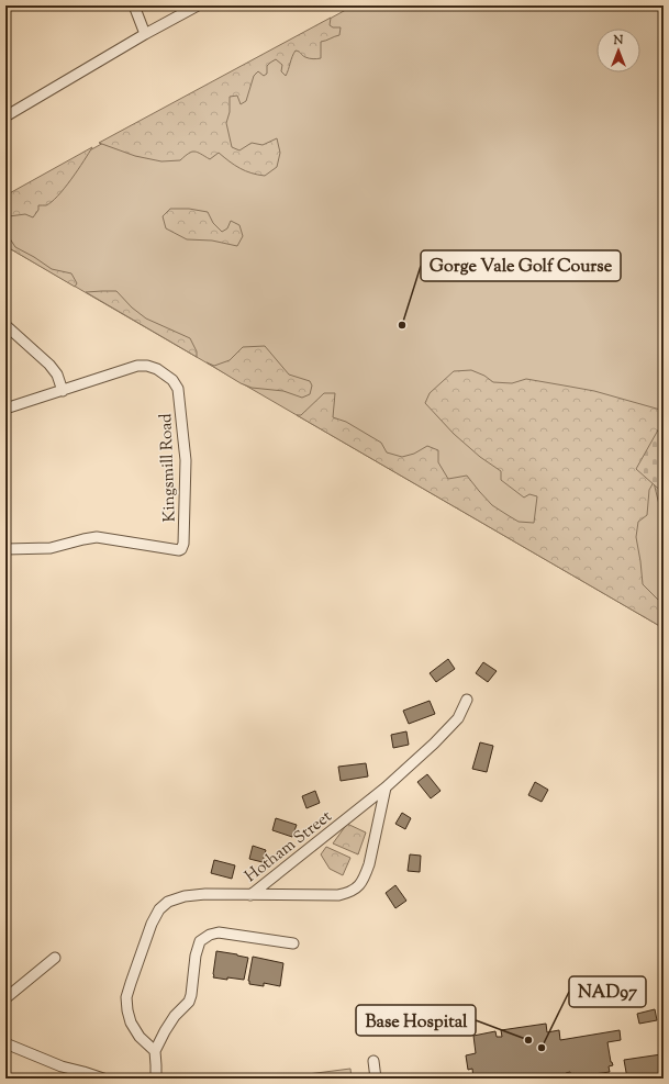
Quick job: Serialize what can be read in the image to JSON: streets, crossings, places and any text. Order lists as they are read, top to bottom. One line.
{"streets":{"street":["Kingsmill Road","Hotham Street"]},"places":["Gorge Vale Golf Course","Base Hospital","NAD97"],"north":"top"}
